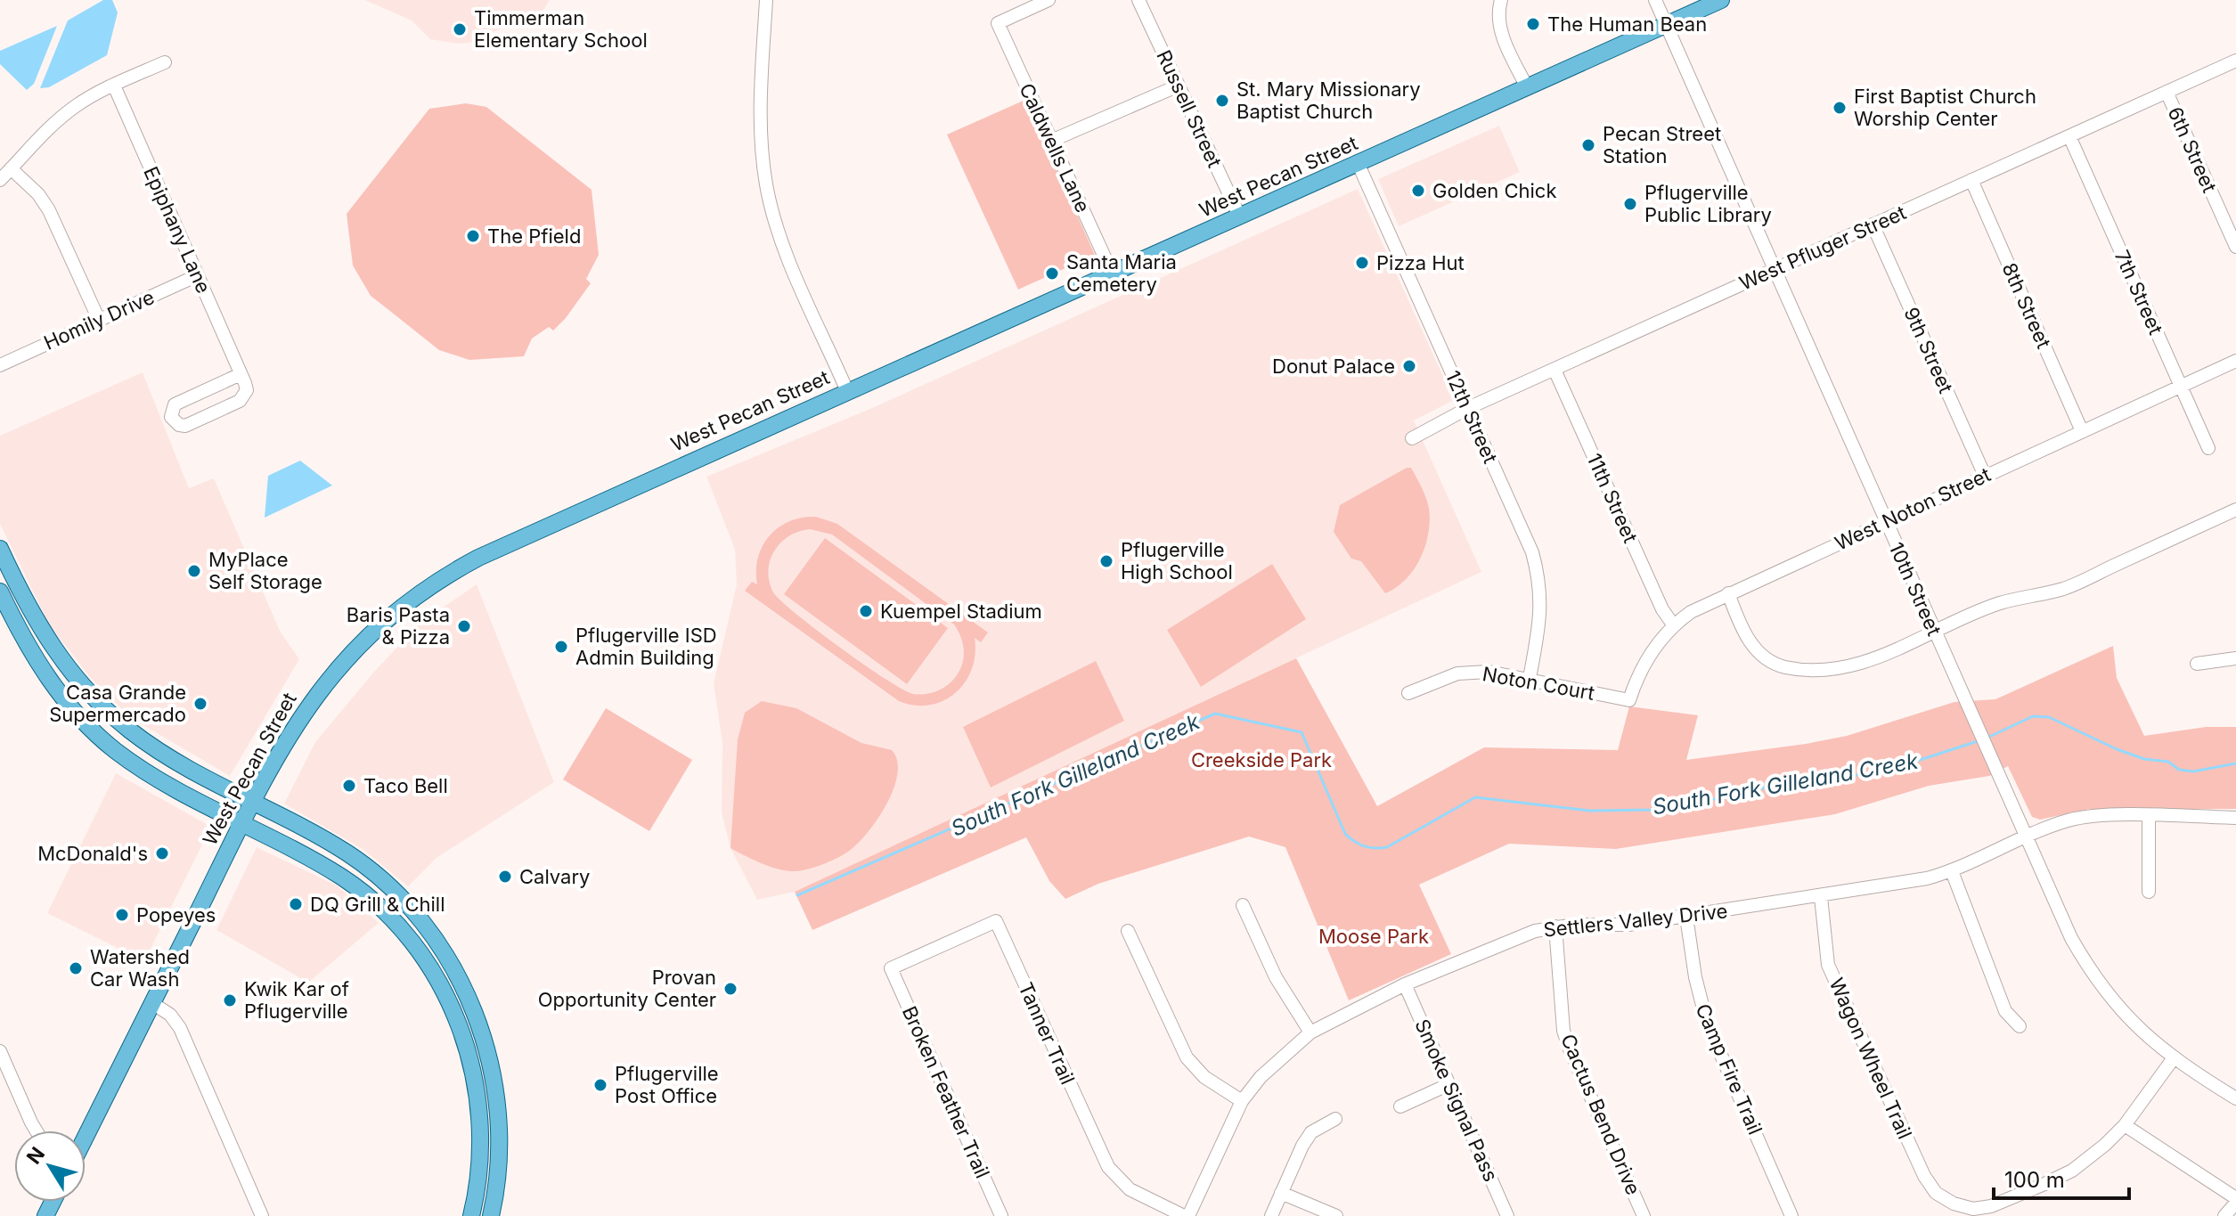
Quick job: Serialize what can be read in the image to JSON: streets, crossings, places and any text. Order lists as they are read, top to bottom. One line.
{"streets":{"main road":["West Pecan Street"],"street":["Russell Street","Caldwells Lane","6th Street","Epiphany Lane","West Pfluger Street","7th Street","8th Street","Homily Drive","9th Street","12th Street","11th Street","West Noton Street","10th Street","Noton Court","Settlers Valley Drive","Tanner Trail","Wagon Wheel Trail","Camp Fire Trail","Broken Feather Trail","Smoke Signal Pass","Cactus Bend Drive"]},"crossings":[["Russell Street","West Pecan Street"],["Caldwells Lane","West Pecan Street"],["6th Street","West Pfluger Street"],["West Pecan Street","12th Street"],["West Pecan Street","10th Street"],["Epiphany Lane","Homily Drive"],["West Pfluger Street","7th Street"],["West Pfluger Street","8th Street"],["West Pfluger Street","9th Street"],["West Pfluger Street","12th Street"],["West Pfluger Street","11th Street"],["West Pfluger Street","10th Street"],["7th Street","West Noton Street"],["8th Street","West Noton Street"],["9th Street","West Noton Street"],["12th Street","Noton Court"],["11th Street","West Noton Street"],["West Noton Street","10th Street"],["West Noton Street","Noton Court"],["10th Street","Settlers Valley Drive"],["Settlers Valley Drive","Tanner Trail"],["Settlers Valley Drive","Wagon Wheel Trail"],["Settlers Valley Drive","Camp Fire Trail"],["Settlers Valley Drive","Smoke Signal Pass"],["Settlers Valley Drive","Cactus Bend Drive"],["Tanner Trail","Broken Feather Trail"]],"water":["South Fork Gilleland Creek"],"parks":["Creekside Park","Moose Park"],"places":["The Human Bean","Timmerman Elementary School","St. Mary Missionary Baptist Church","First Baptist Church Worship Center","Pecan Street Station","Golden Chick","Pflugerville Public Library","The Pfield","Pizza Hut","Santa Maria Cemetery","Donut Palace","Pflugerville High School","MyPlace Self Storage","Kuempel Stadium","Baris Pasta & Pizza","Pflugerville ISD Admin Building","Casa Grande Supermercado","Taco Bell","McDonald's","Calvary","DQ Grill & Chill","Popeyes","Watershed Car Wash","Provan Opportunity Center","Kwik Kar of Pflugerville","Pflugerville Post Office"],"scale_bar":"100 m","north":"top left"}
